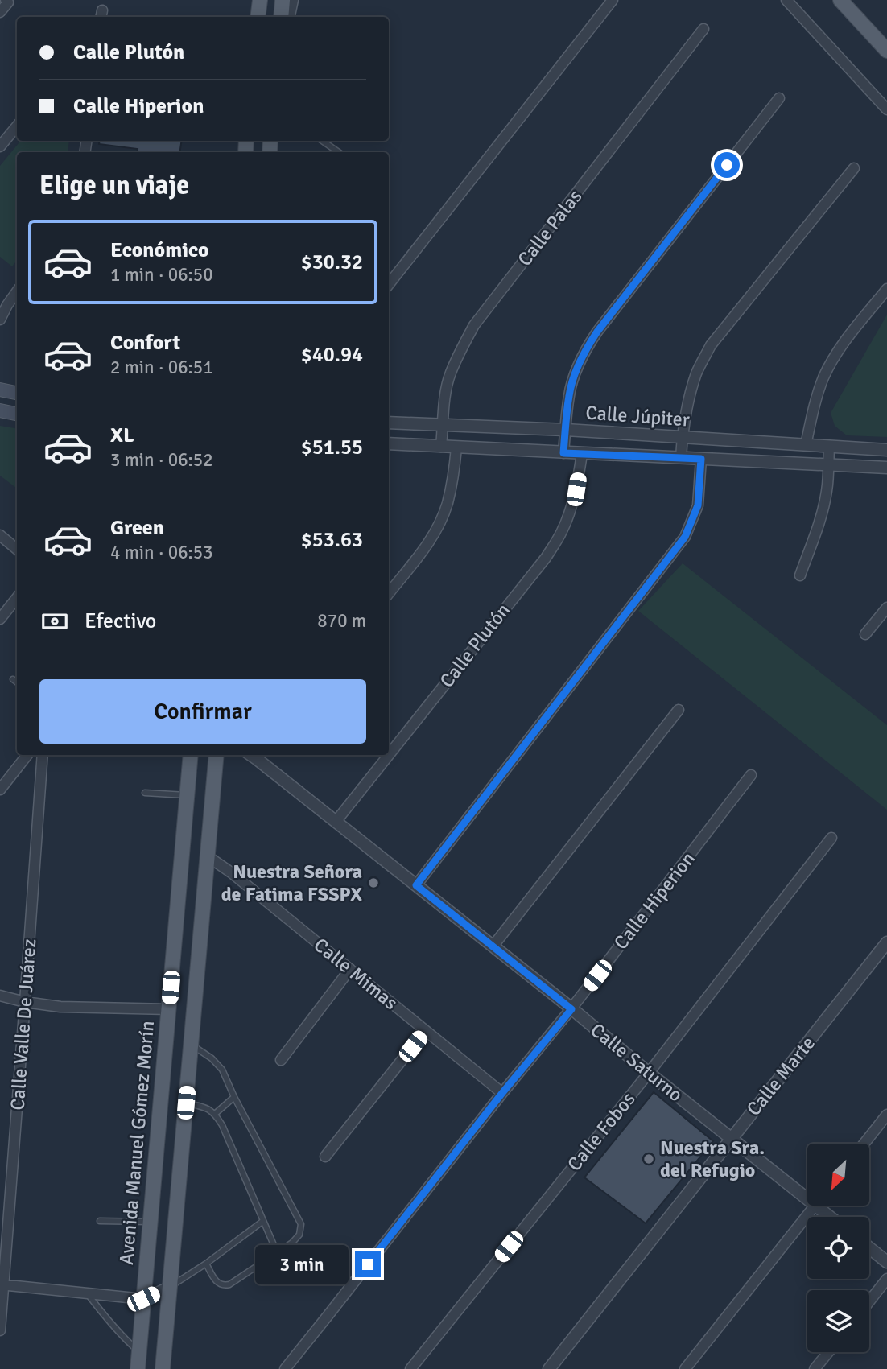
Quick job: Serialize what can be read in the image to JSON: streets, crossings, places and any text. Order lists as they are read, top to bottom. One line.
{"streets":{"main road":["Avenida Manuel Gómez Morín"],"street":["Calle Palas","Calle Júpiter","Calle Plutón","Calle Hiperion","Calle Mimas","Calle Valle De Juárez","Calle Saturno","Calle Marte","Calle Fobos"]},"crossings":[["Calle Palas","Calle Júpiter"],["Calle Júpiter","Calle Plutón"],["Calle Plutón","Calle Saturno"],["Calle Hiperion","Calle Mimas"],["Calle Hiperion","Calle Saturno"],["Calle Saturno","Calle Marte"],["Calle Saturno","Calle Fobos"]],"places":["Nuestra Señora de Fatima FSSPX","Nuestra Sra. del Refugio"],"north":"bottom left","page":{"banner":["Calle Plutón","Calle Hiperion"],"heading":"Elige un viaje","list":[{"name":"Económico","note":"1 min · 06:50","value":"$30.32"},{"name":"Confort","note":"2 min · 06:51","value":"$40.94"},{"name":"XL","note":"3 min · 06:52","value":"$51.55"},{"name":"Green","note":"4 min · 06:53","value":"$53.63"}],"pay":["Efectivo","870 m"],"buttons":"Confirmar","bubble":"3 min"}}
